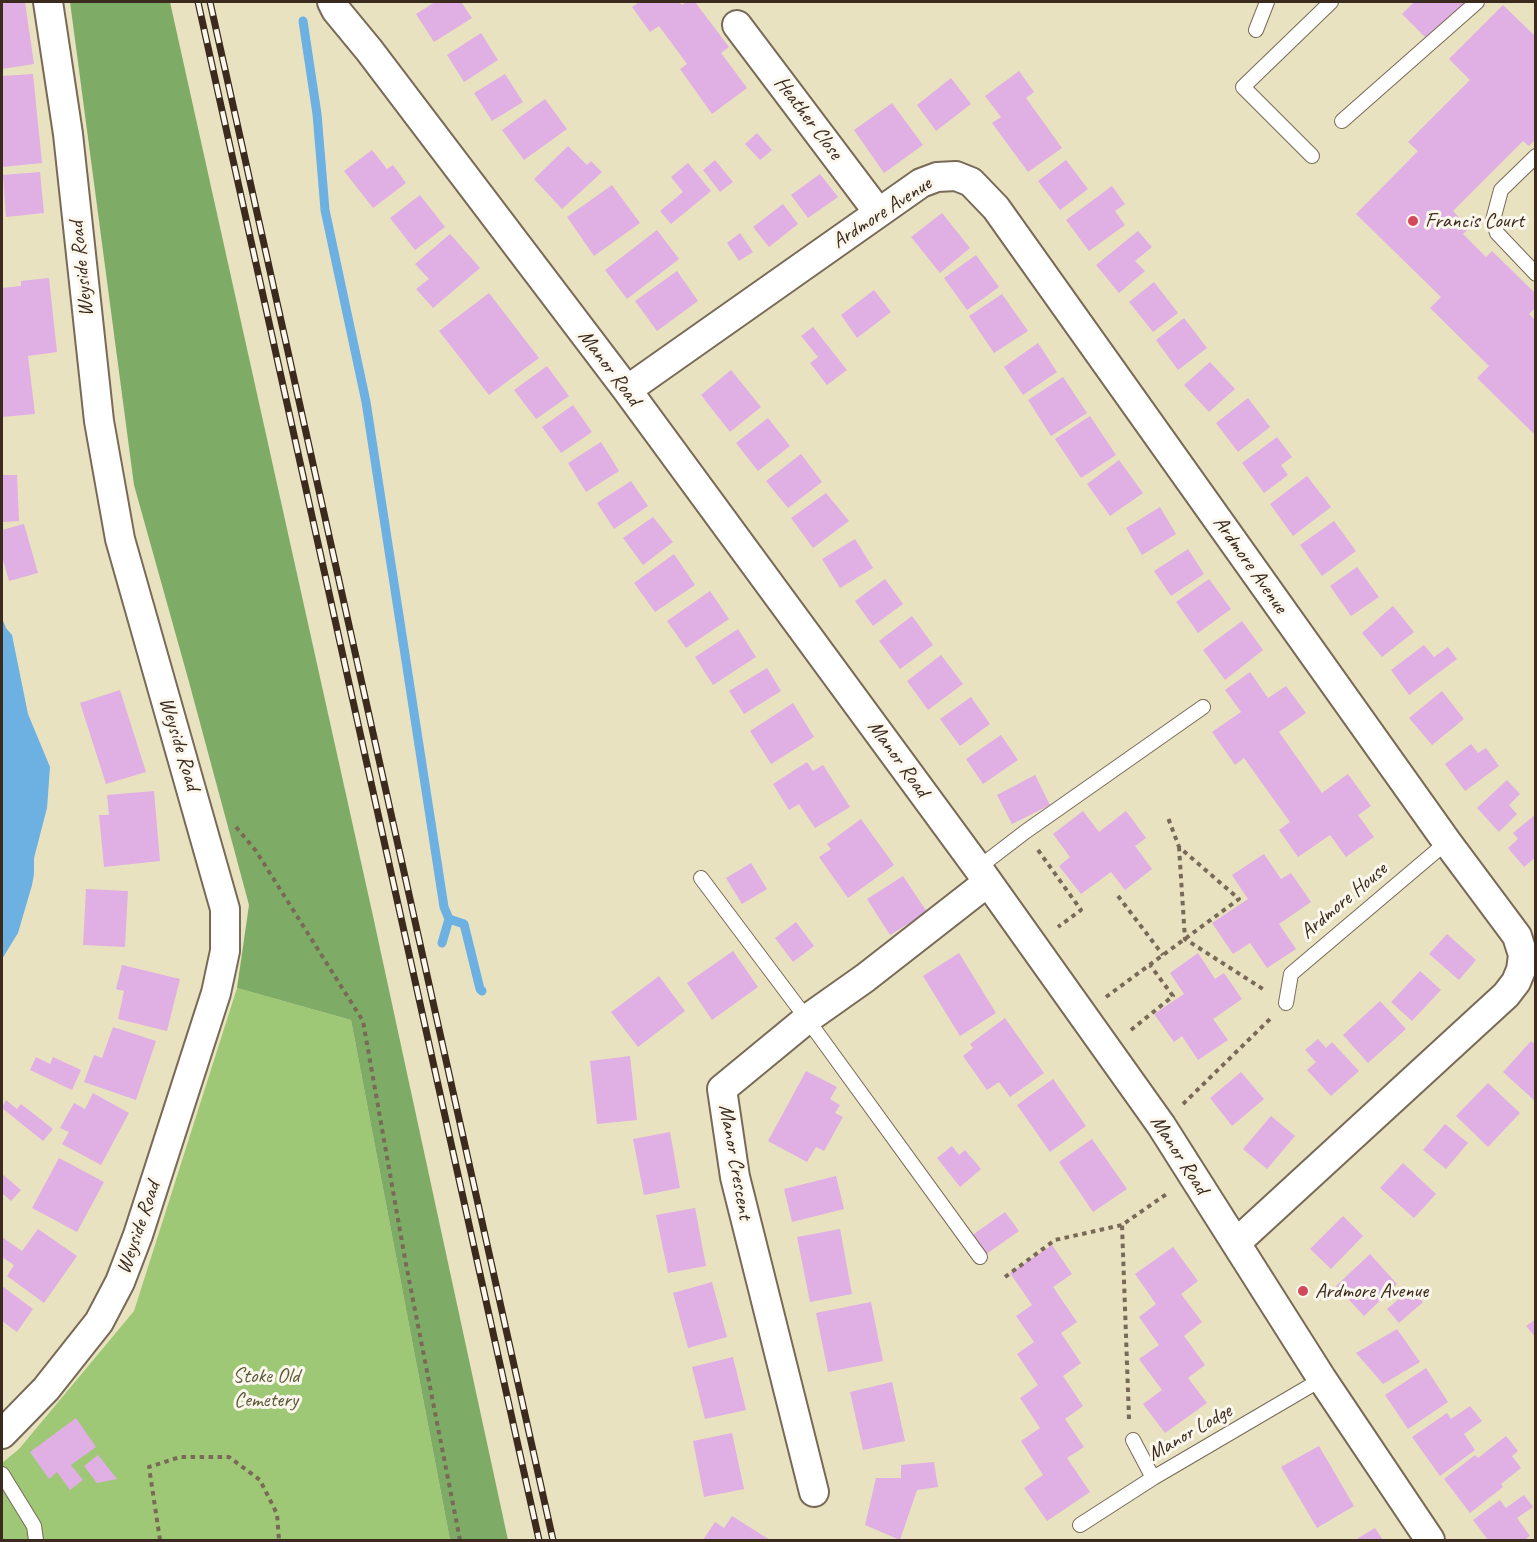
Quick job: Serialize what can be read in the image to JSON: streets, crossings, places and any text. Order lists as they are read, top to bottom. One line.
{"streets":{"street":["Heather Close","Ardmore Avenue","Weyside Road","Manor Road","Manor Crescent"],"lane":["Ardmore House","Manor Lodge"]},"crossings":[["Heather Close","Ardmore Avenue"],["Ardmore Avenue","Manor Road"],["Ardmore Avenue","Ardmore House"],["Manor Road","Manor Crescent"],["Manor Road","Manor Lodge"]],"parks":["Stoke Old Cemetery"],"places":["Francis Court","Ardmore Avenue"]}
